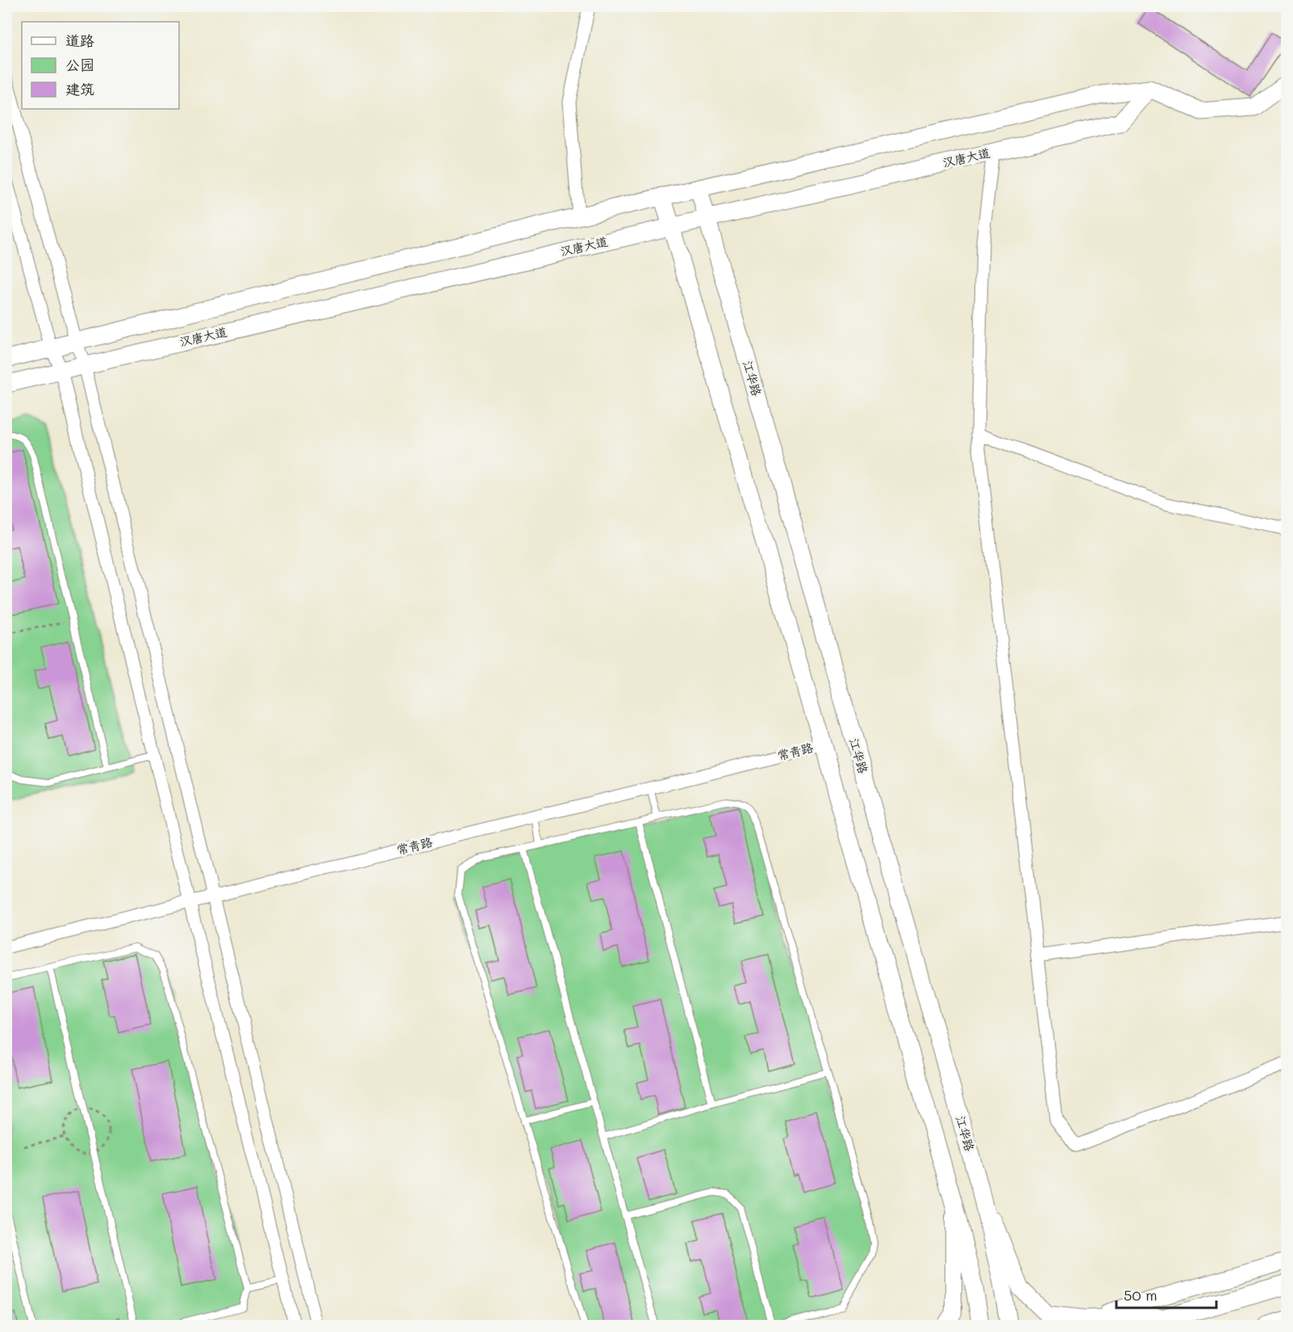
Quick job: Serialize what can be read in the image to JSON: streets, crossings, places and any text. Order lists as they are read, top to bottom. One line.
{"streets":{"main road":["汉唐大道","江华路"],"street":["常青路"]},"crossings":[["汉唐大道","江华路"]],"legend":["道路","公园","建筑"],"scale_bar":"50 m"}
